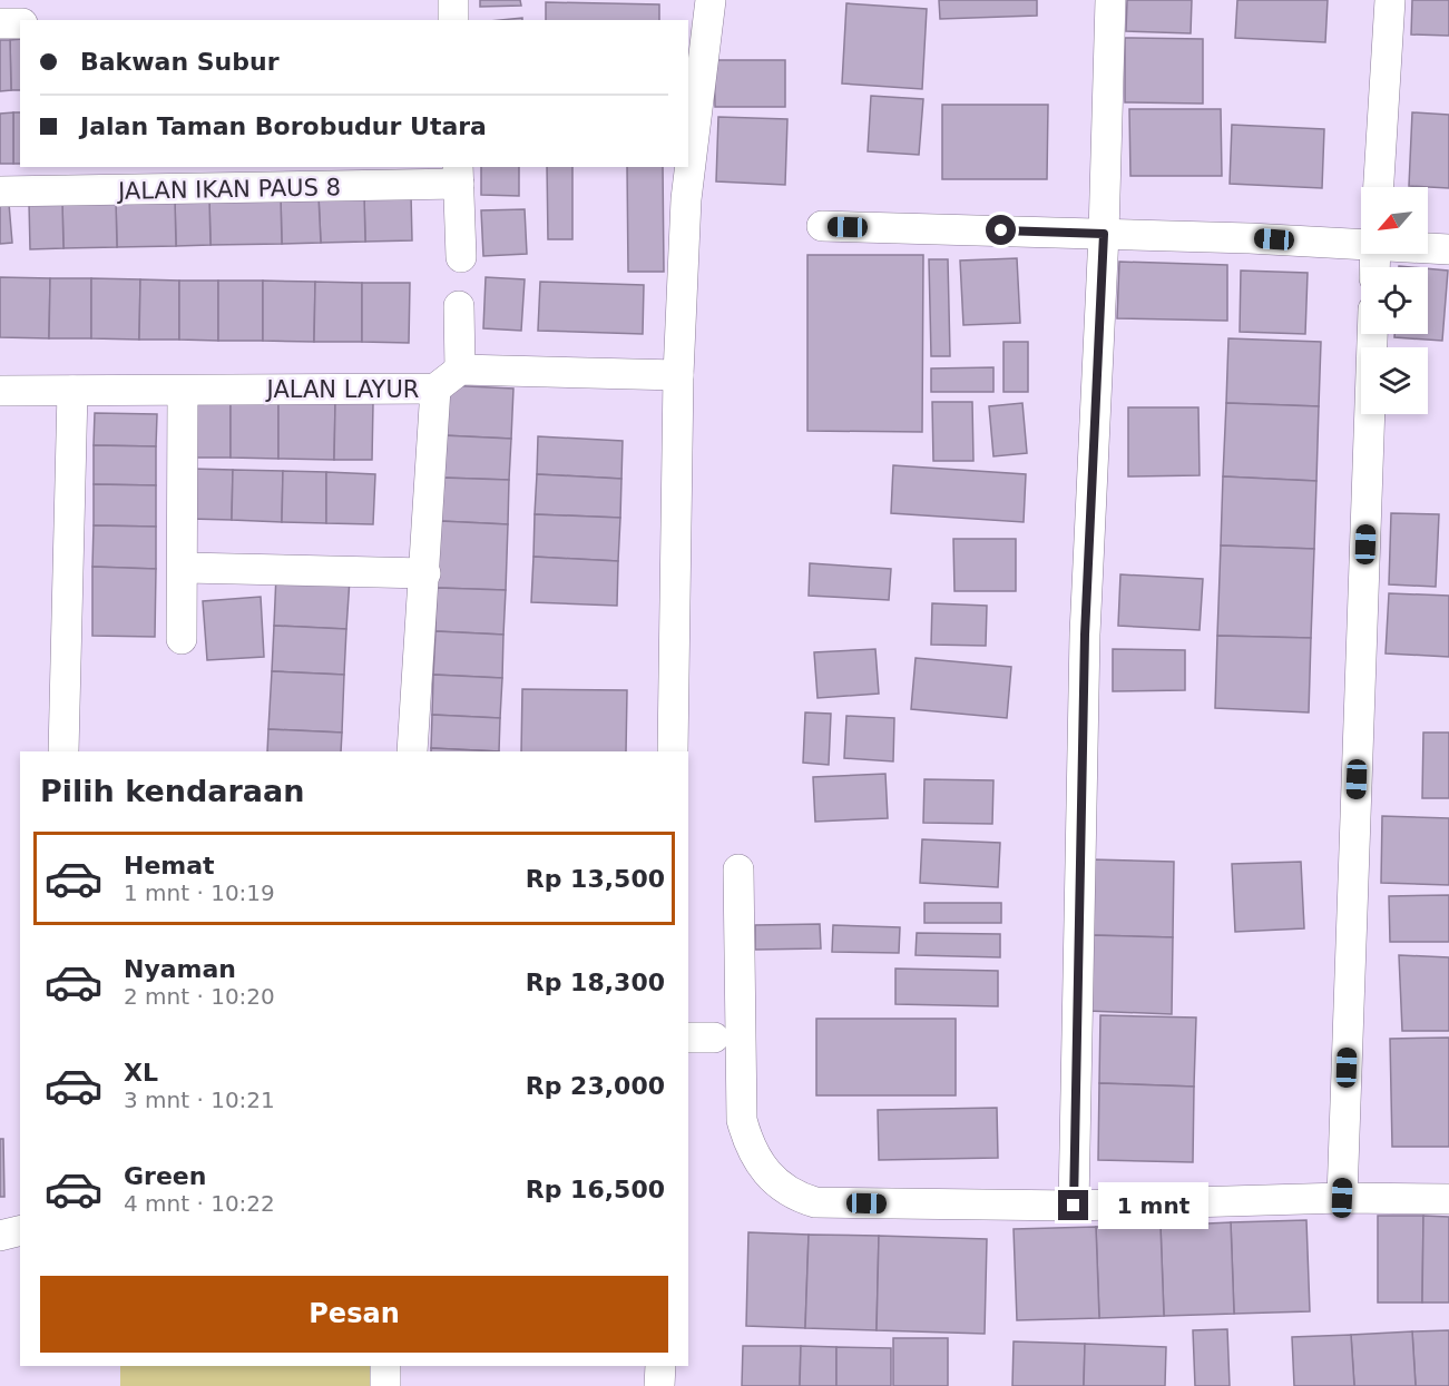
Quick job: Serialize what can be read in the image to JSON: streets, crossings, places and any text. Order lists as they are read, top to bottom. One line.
{"streets":{"street":["JALAN IKAN PAUS 8","JALAN LAYUR"]},"north":"bottom left","page":{"banner":["Bakwan Subur","Jalan Taman Borobudur Utara"],"heading":"Pilih kendaraan","list":[{"name":"Hemat","note":"1 mnt · 10:19","value":"Rp 13,500"},{"name":"Nyaman","note":"2 mnt · 10:20","value":"Rp 18,300"},{"name":"XL","note":"3 mnt · 10:21","value":"Rp 23,000"},{"name":"Green","note":"4 mnt · 10:22","value":"Rp 16,500"}],"bubble":"1 mnt","buttons":"Pesan"}}
